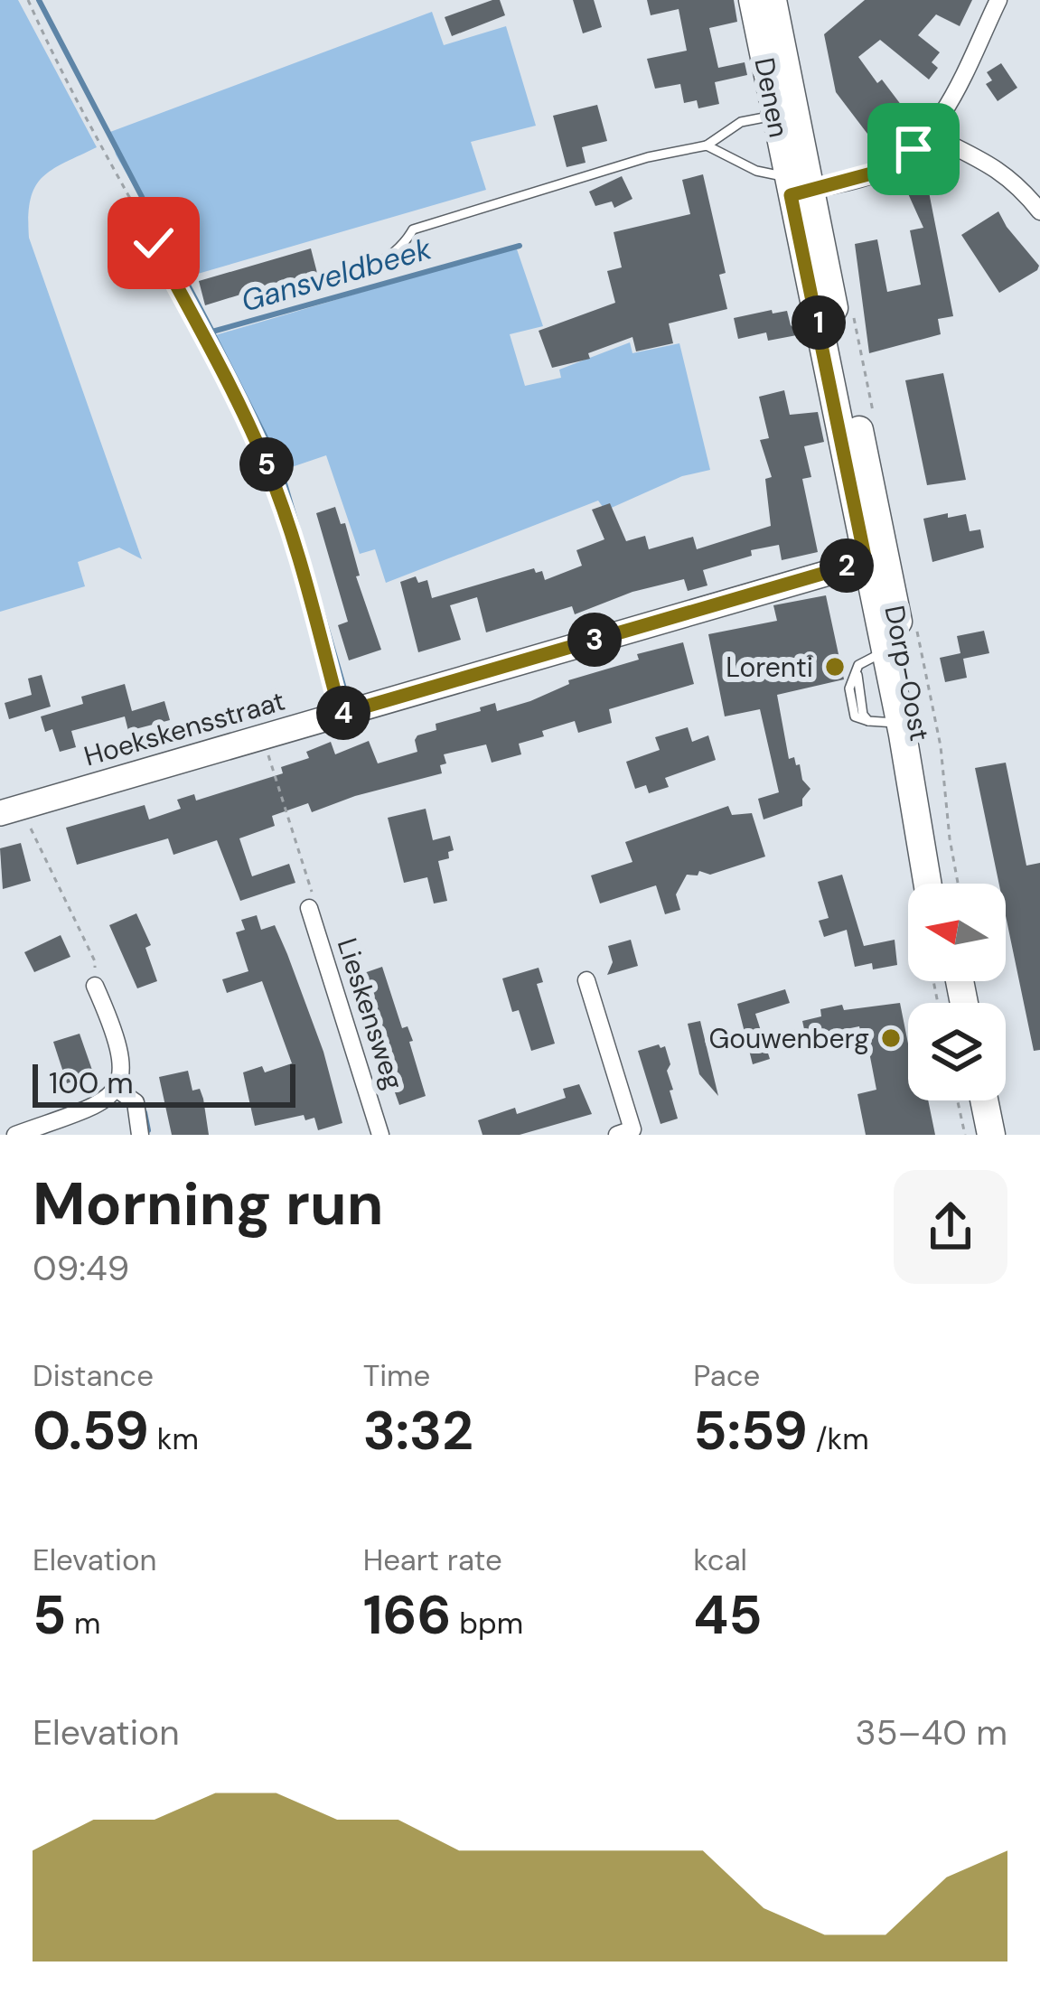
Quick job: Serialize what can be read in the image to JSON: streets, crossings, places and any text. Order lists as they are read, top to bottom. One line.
{"streets":{"main road":["Denen","Dorp-Oost"],"street":["Hoekskensstraat","Lieskensweg"]},"crossings":[["Denen","Dorp-Oost"],["Dorp-Oost","Hoekskensstraat"]],"water":["Gansveldbeek"],"places":["Lorenti","Gouwenberg"],"scale_bar":"100 m","north":"left","page":{"pins":["1","5","2","3","4"],"scale":"100 m","heading":["Morning run","09:49"],"stats":[["Distance","0.59 km"],["Time","3:32"],["Pace","5:59 /km"],["Elevation","5 m"],["Heart rate","166 bpm"],["kcal","45"]],"chart":["Elevation","35–40 m"]}}
